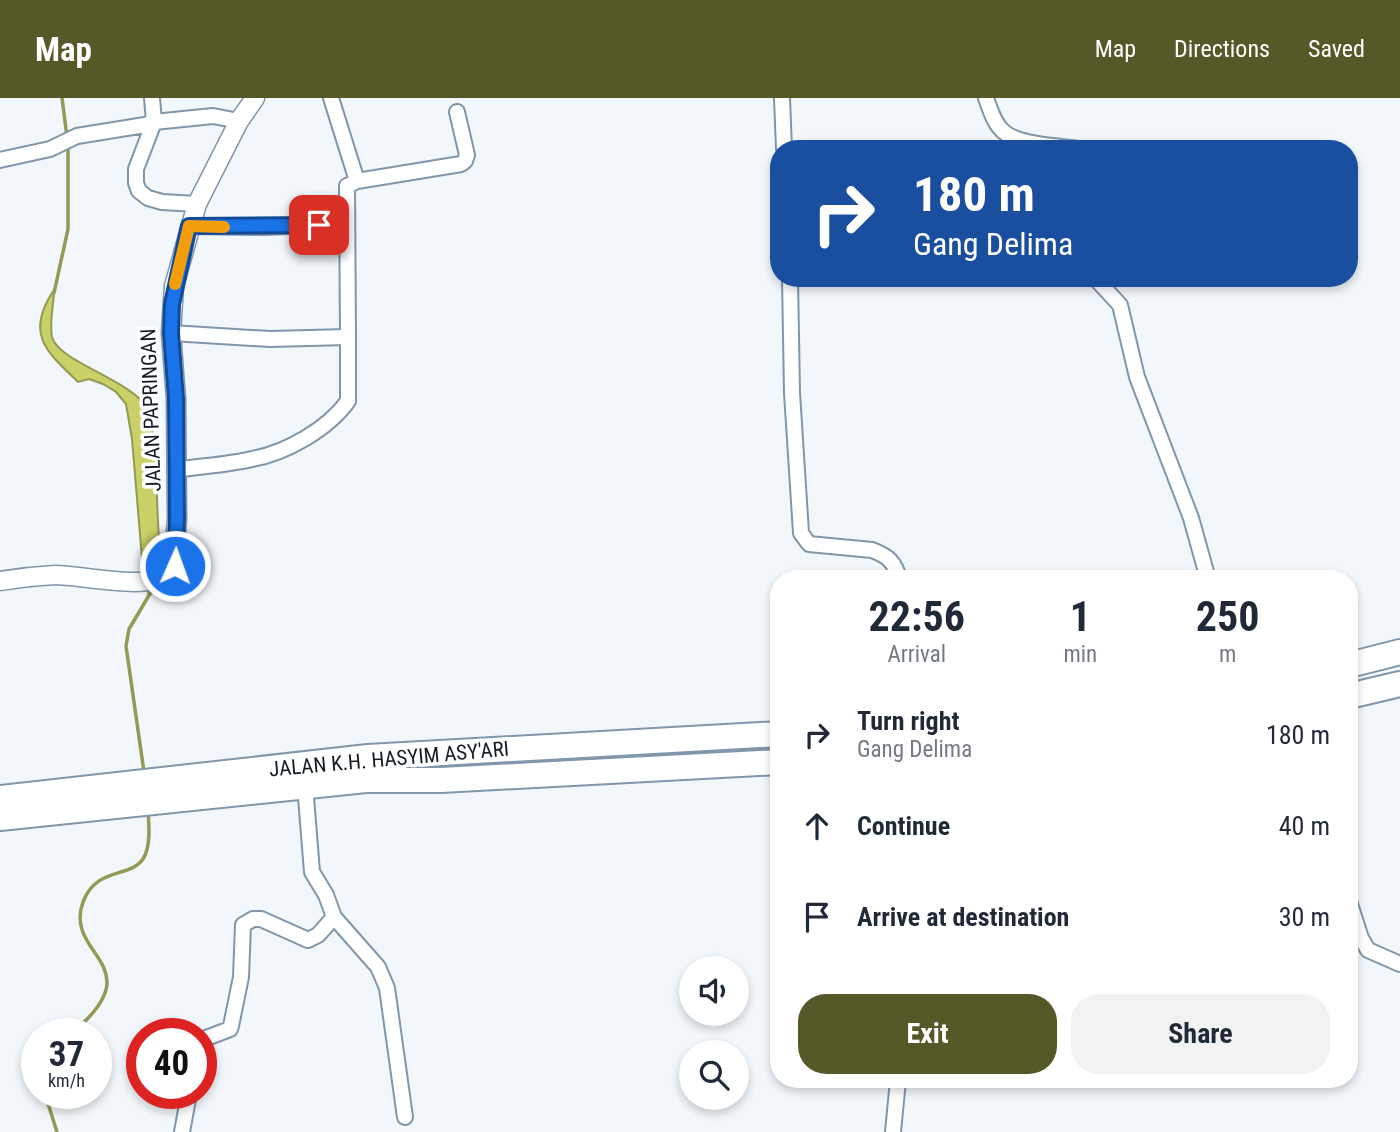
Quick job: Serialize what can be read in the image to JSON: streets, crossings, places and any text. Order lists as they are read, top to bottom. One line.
{"streets":{"highway":["JALAN K.H. HASYIM ASY'ARI"],"street":["JALAN PAPRINGAN"]},"page":{"header":"Map","nav":["Map","Directions","Saved"],"turn":["180 m","Gang Delima"],"eta":["22:56","Arrival","1","min","250","m"],"list":[{"name":"Turn right","note":"Gang Delima","value":"180 m"},{"name":"Continue","value":"40 m"},{"name":"Arrive at destination","value":"30 m"}],"buttons":["Exit","Share"],"speed":"37 km/h","limit":"40"}}
